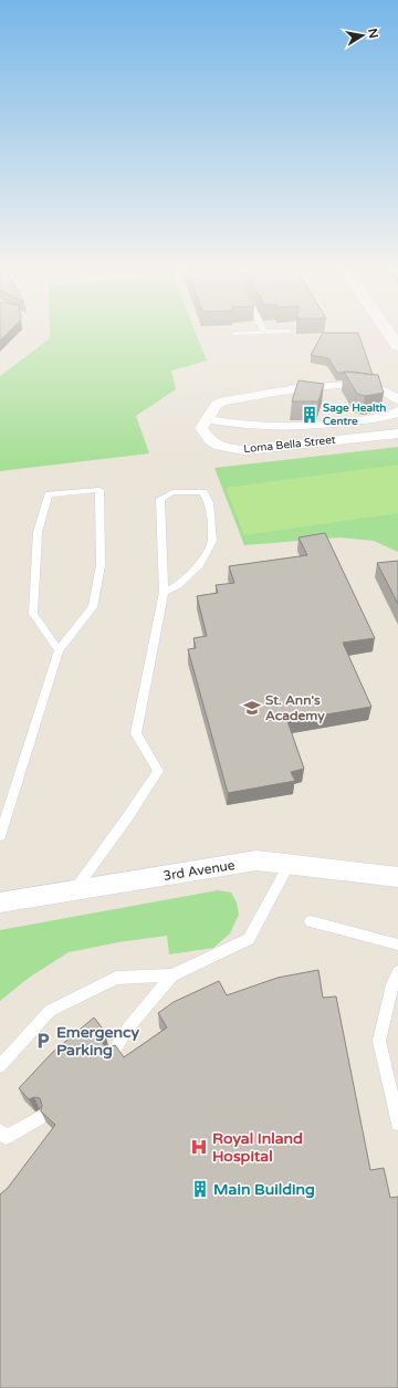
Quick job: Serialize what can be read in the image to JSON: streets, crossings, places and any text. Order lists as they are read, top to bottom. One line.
{"streets":{"street":["Loma Bella Street","3rd Avenue"]},"places":{"building":["Sage Health Centre","Main Building"],"school or university":["St. Ann's Academy"],"parking":["Emergency Parking"],"hospital":["Royal Inland Hospital"]},"north":"right"}
